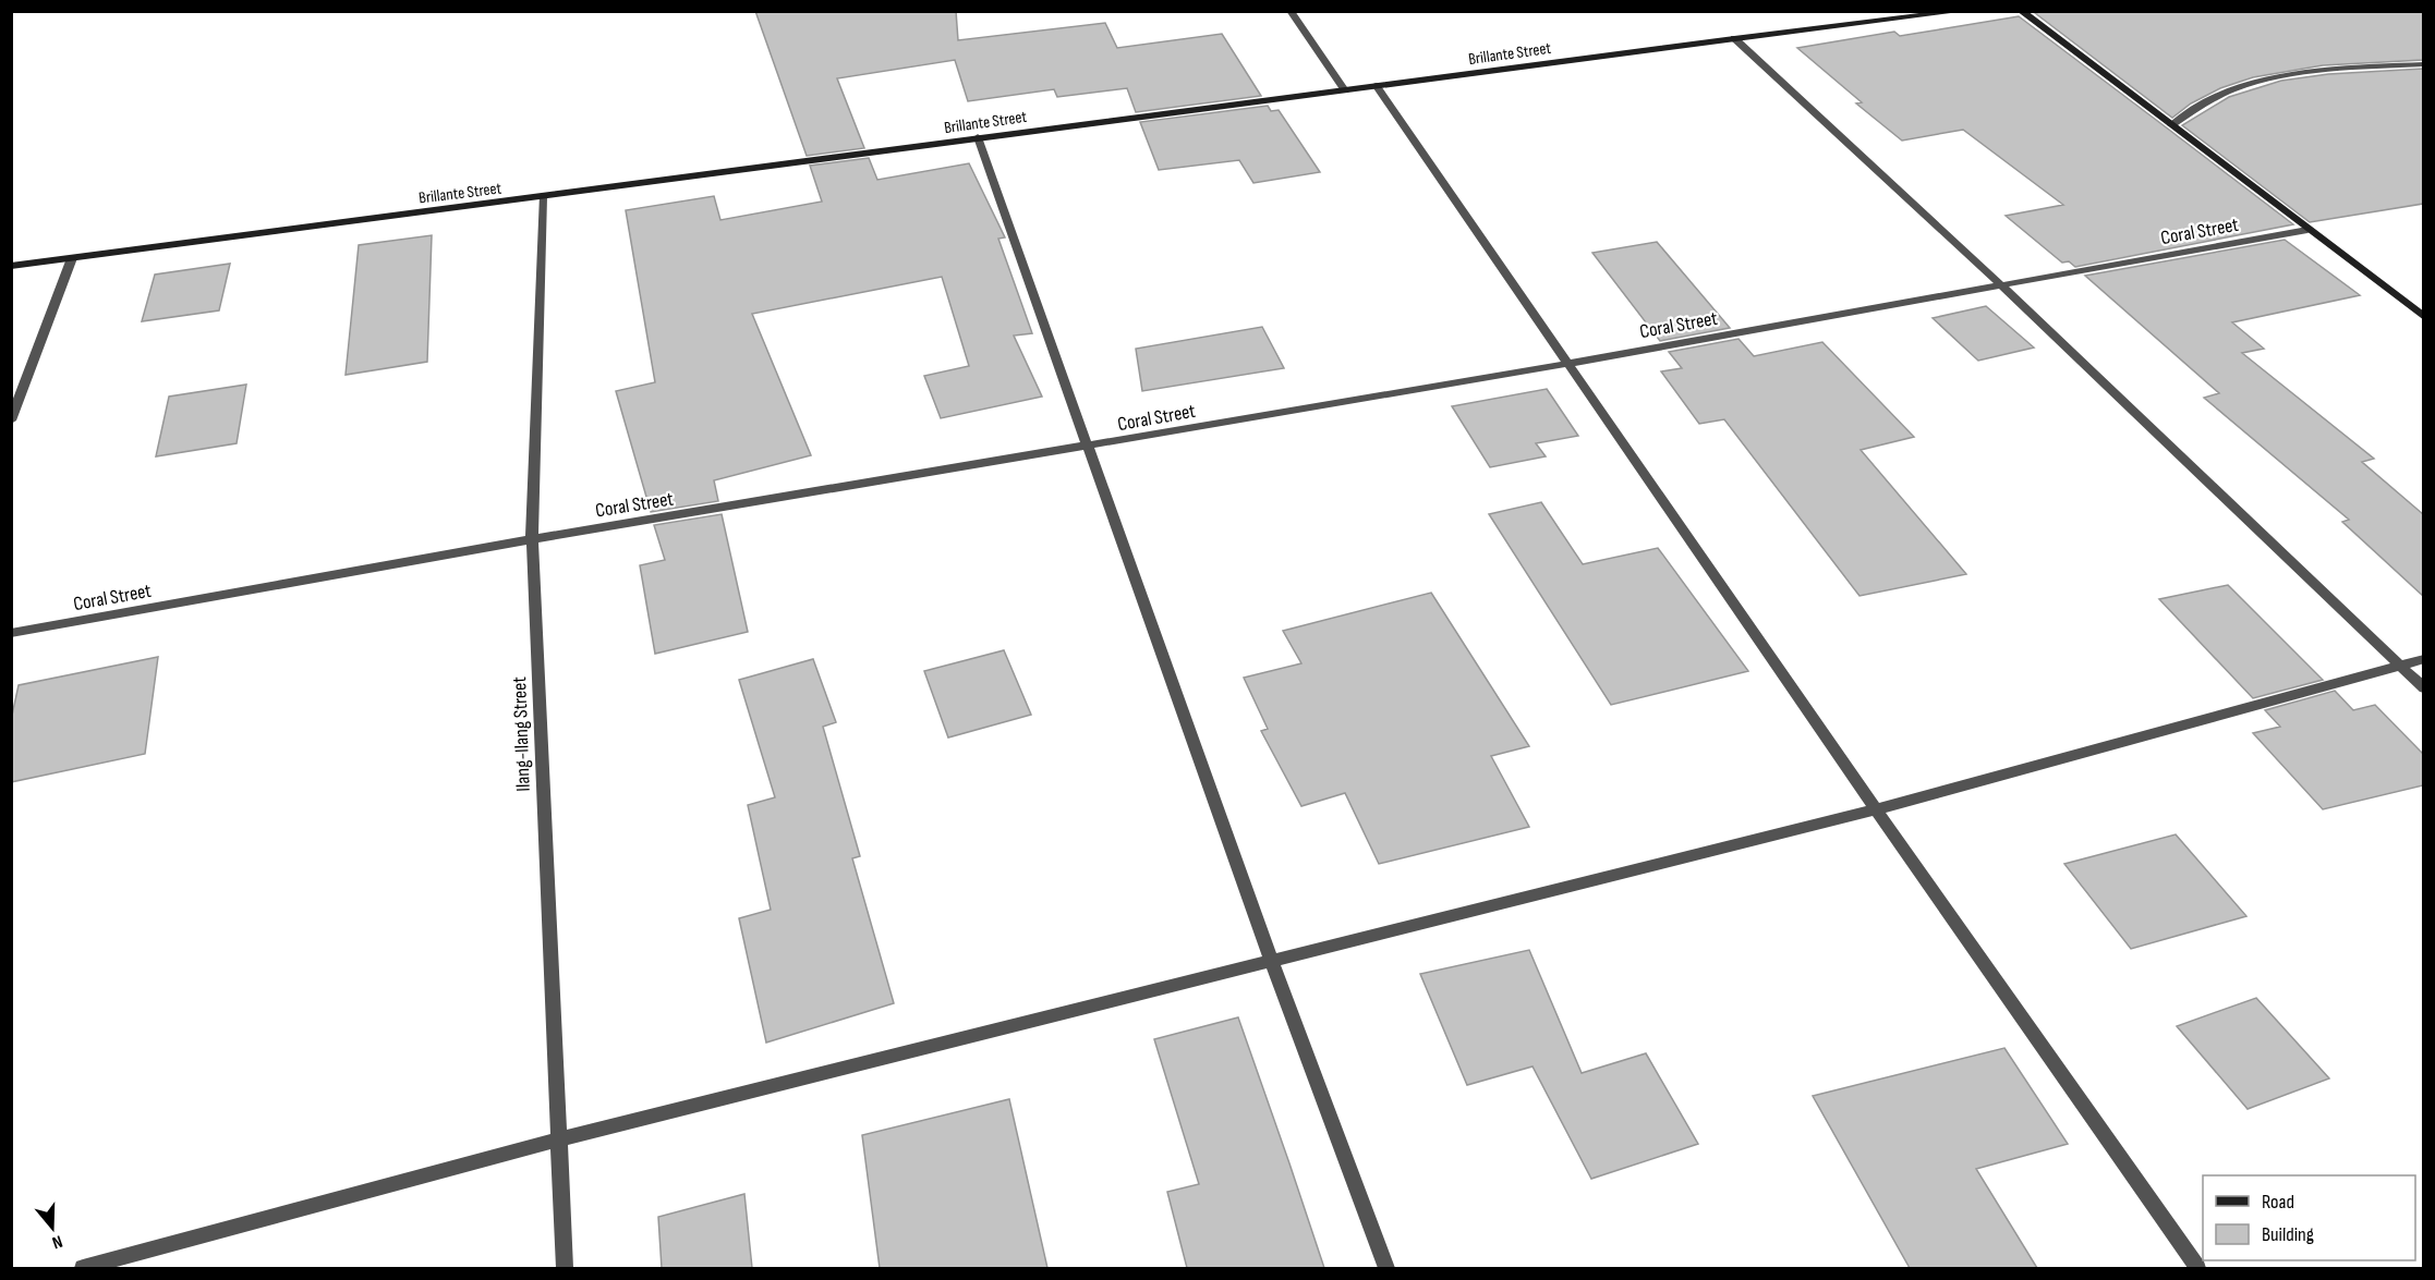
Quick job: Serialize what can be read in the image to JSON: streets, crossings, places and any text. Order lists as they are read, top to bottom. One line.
{"streets":{"street":["Brillante Street","Coral Street","Ilang-Ilang Street"]},"crossings":[["Brillante Street","Ilang-Ilang Street"],["Coral Street","Ilang-Ilang Street"]],"legend":["Road","Building"],"north":"bottom"}
